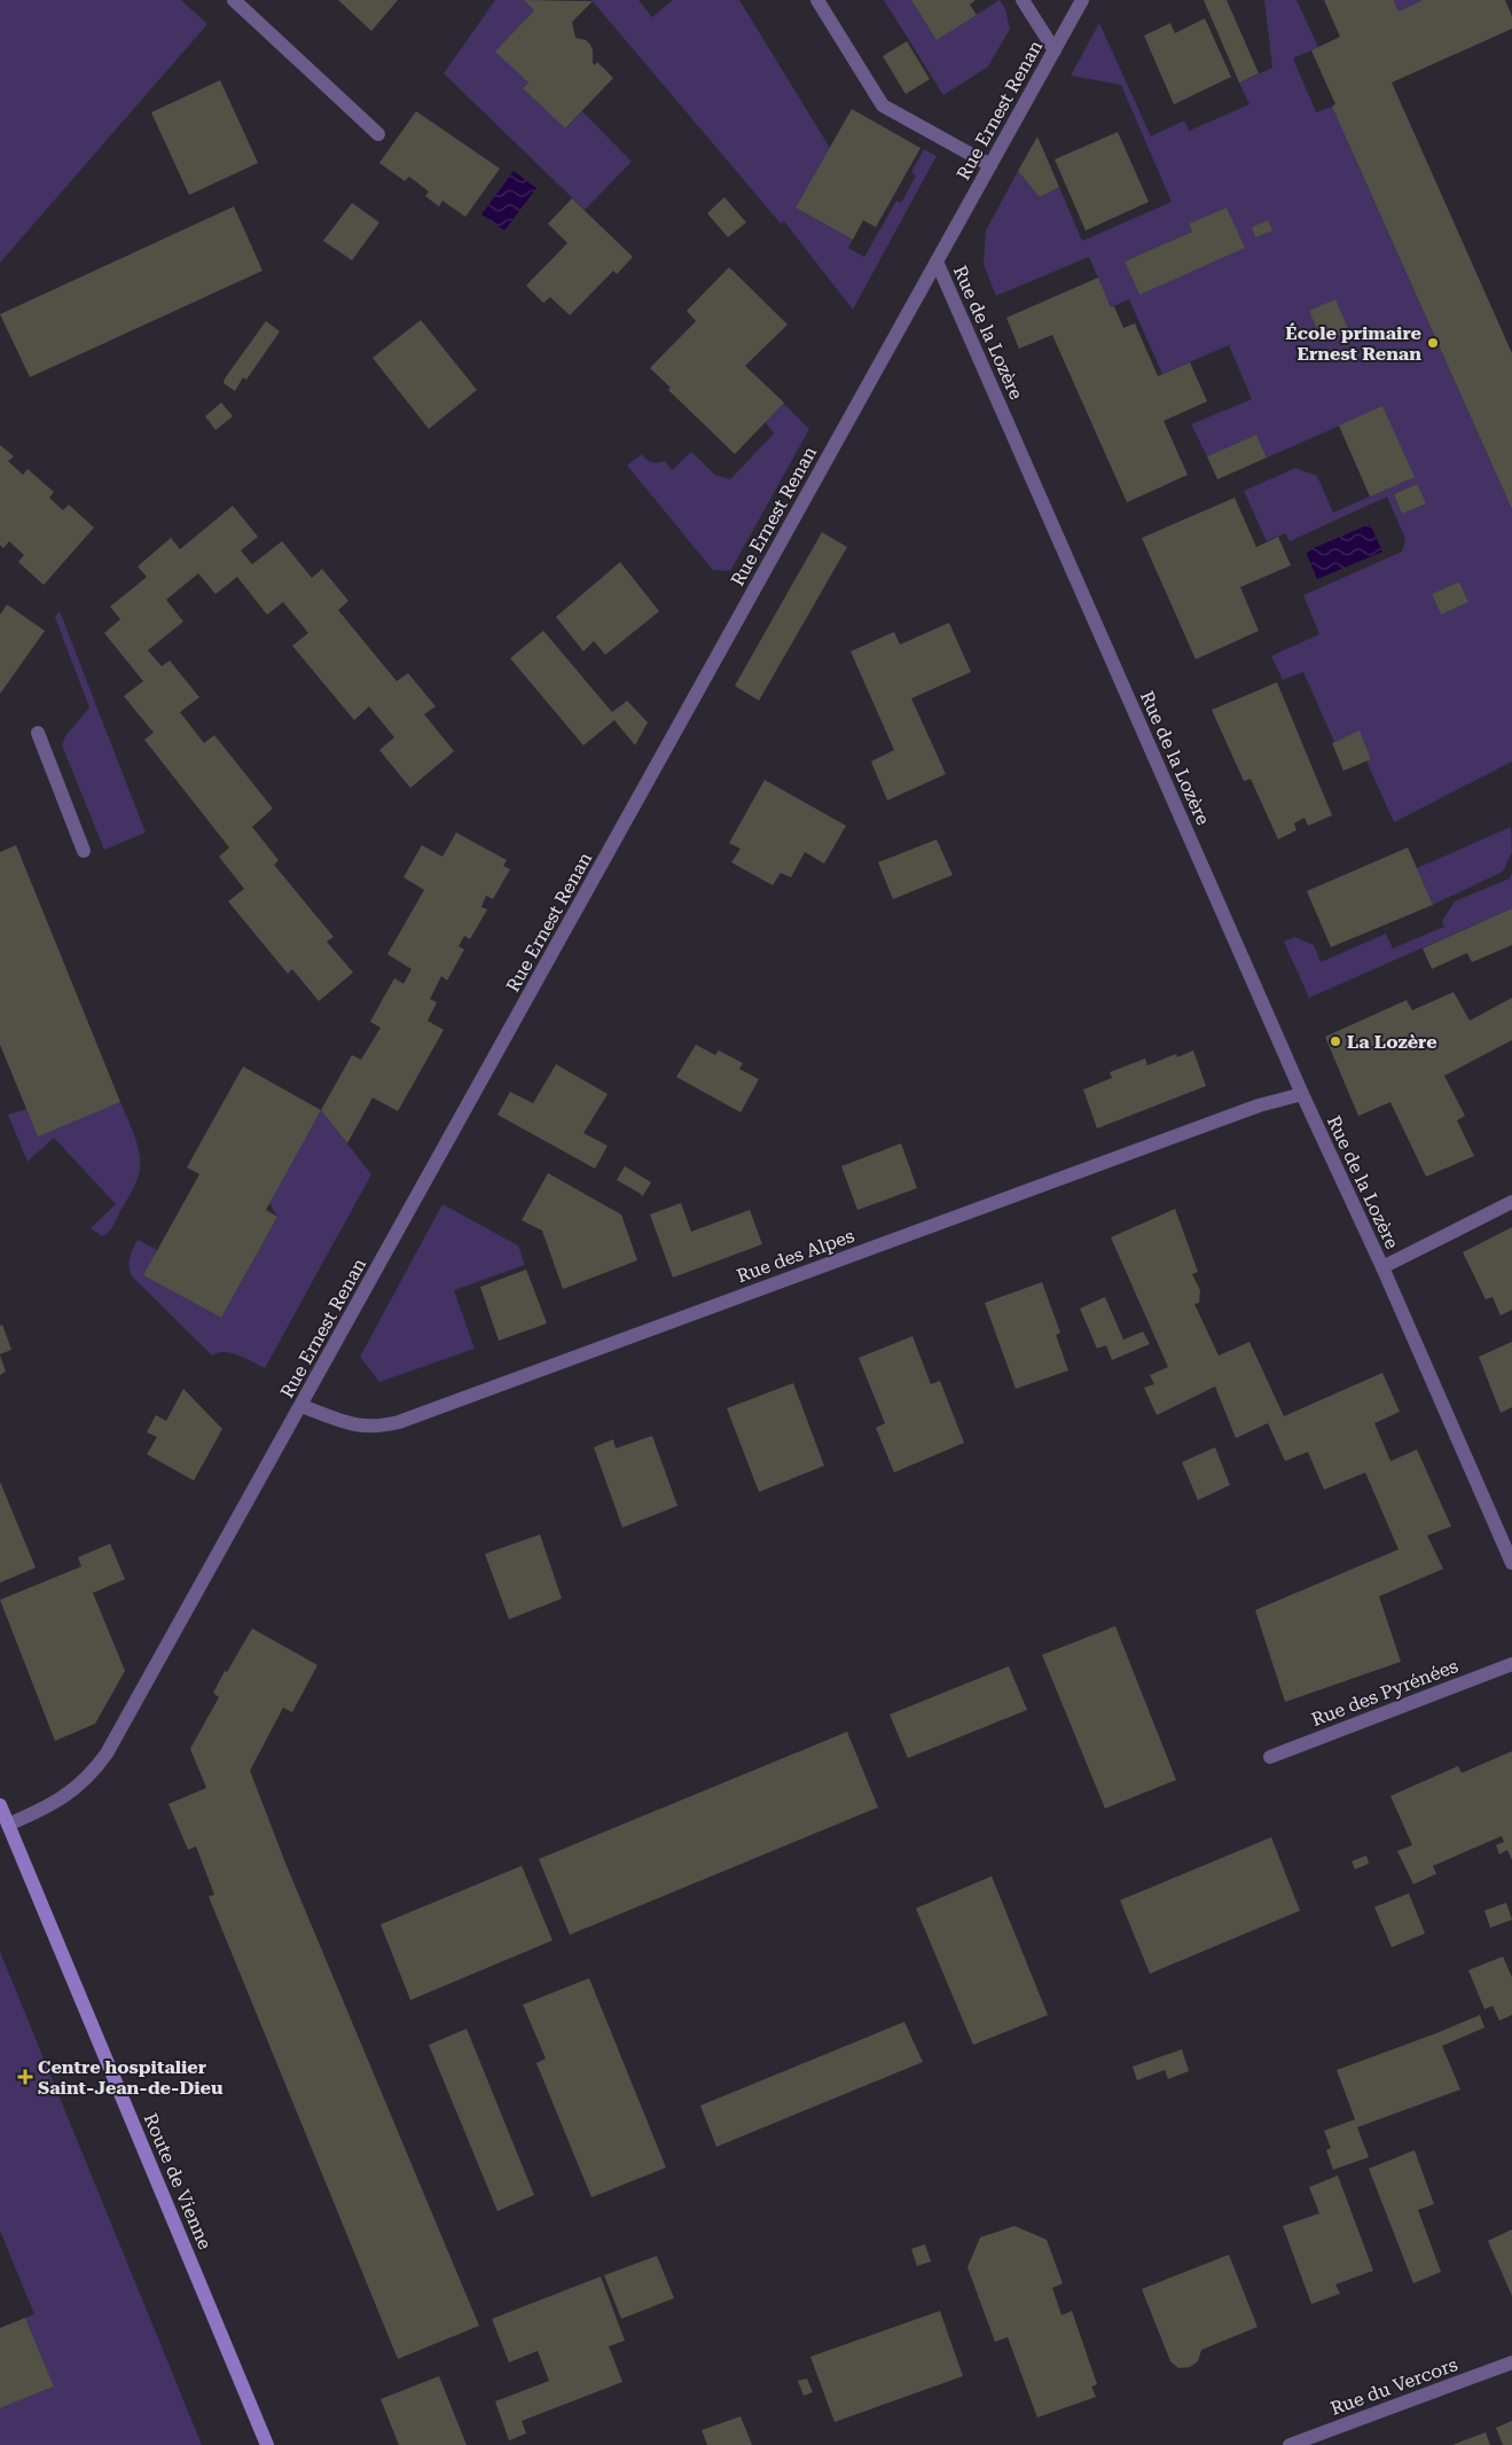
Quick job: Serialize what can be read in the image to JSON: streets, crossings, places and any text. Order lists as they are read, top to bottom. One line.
{"streets":{"main road":["Route de Vienne"],"street":["Rue Ernest Renan","Rue de la Lozère","Rue des Alpes","Rue des Pyrénées","Rue du Vercors"]},"crossings":[["Rue Ernest Renan","Rue de la Lozère"],["Rue Ernest Renan","Rue des Alpes"],["Rue Ernest Renan","Route de Vienne"],["Rue de la Lozère","Rue des Alpes"]],"places":{"other":["École primaire Ernest Renan","La Lozère"],"health":["Centre hospitalier Saint-Jean-de-Dieu"]}}
